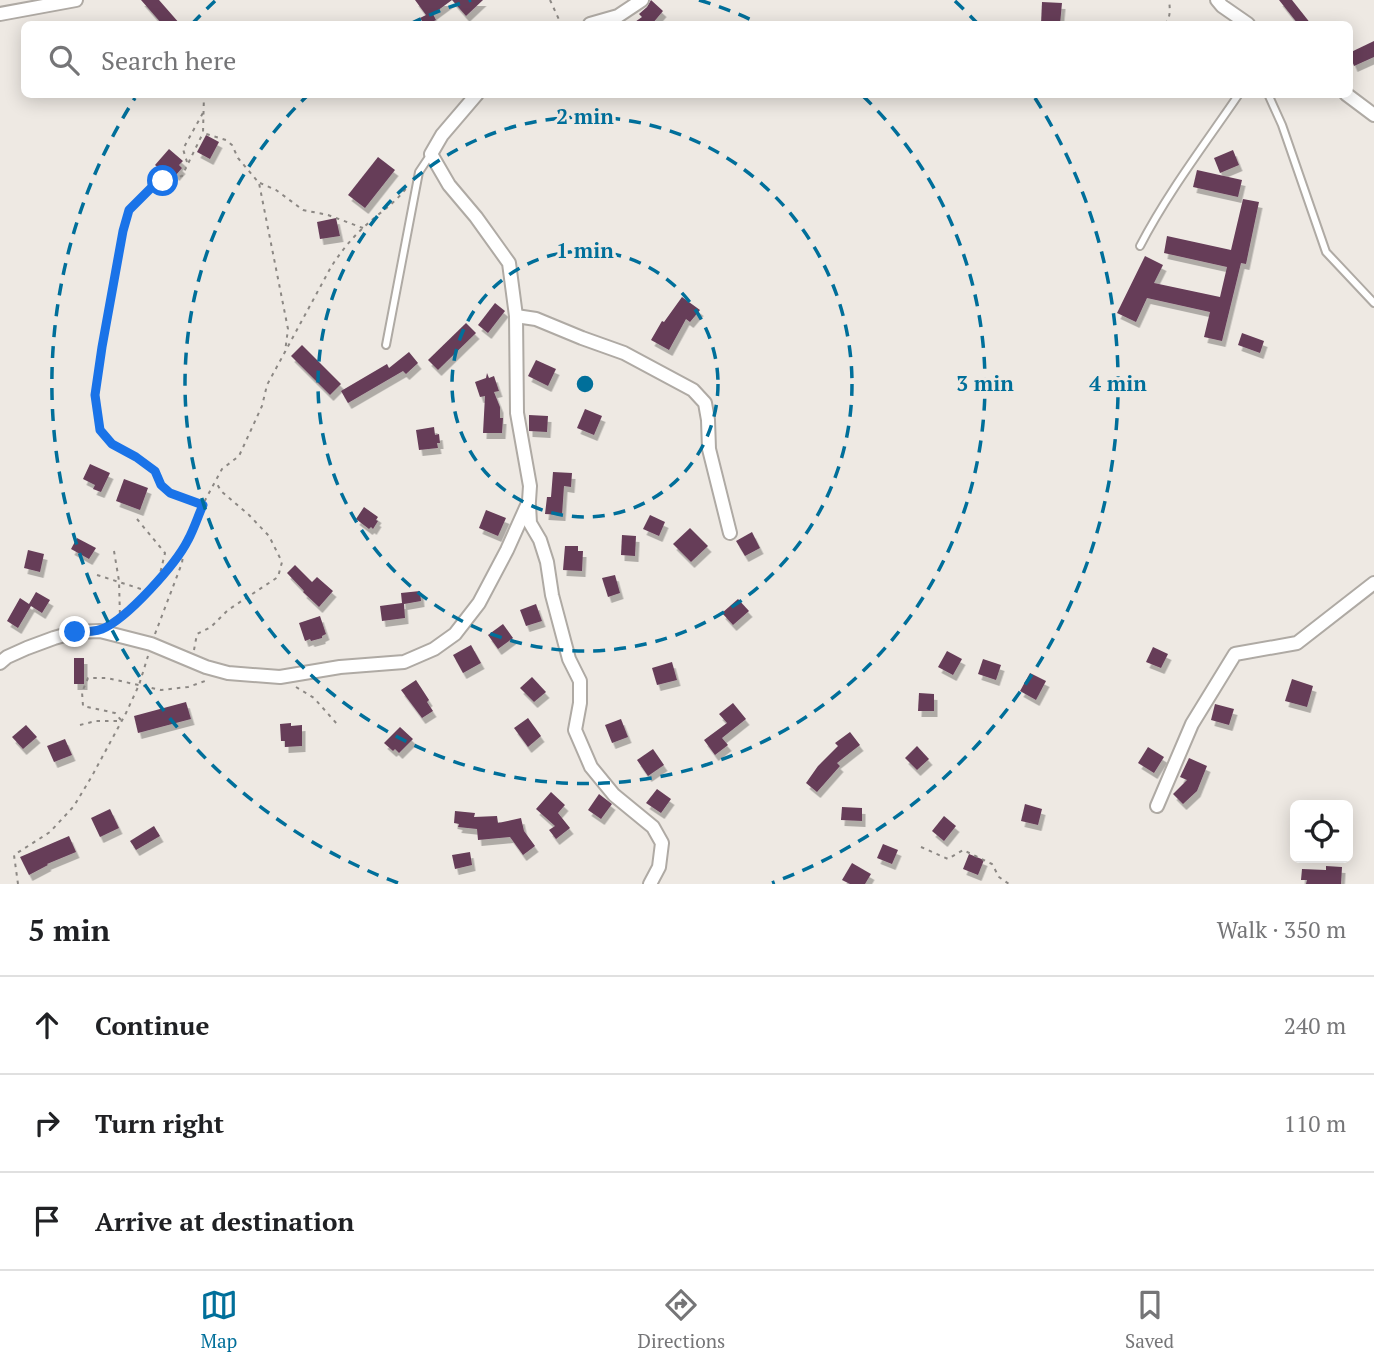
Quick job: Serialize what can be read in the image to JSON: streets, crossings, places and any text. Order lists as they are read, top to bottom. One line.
{"page":{"search":"Search here","heading":["5 min","Walk · 350 m"],"list":[["Continue","240 m"],["Turn right","110 m"],"Arrive at destination"],"nav":["Map","Directions","Saved"]},"rings":["2 min","1 min","3 min","4 min"]}
